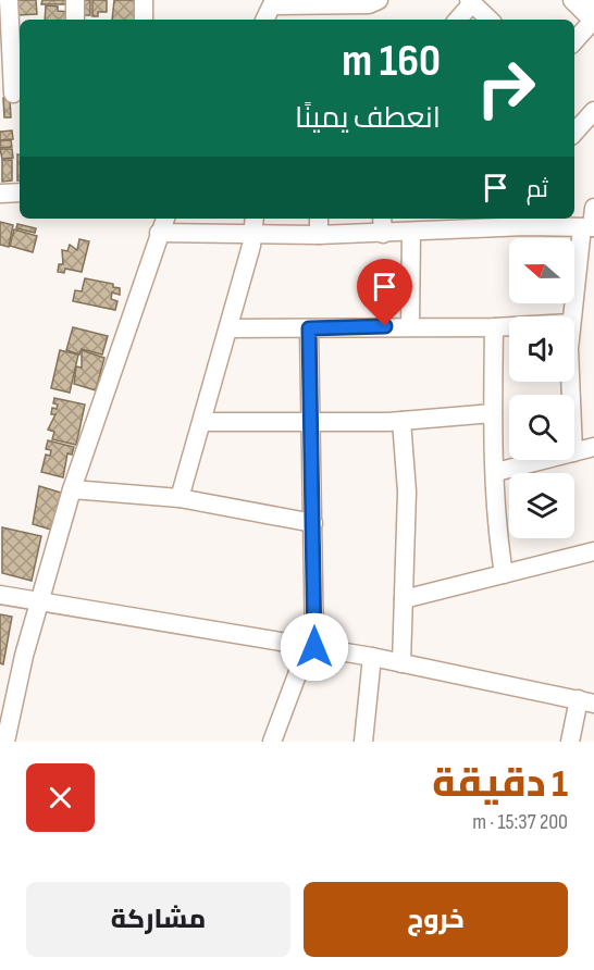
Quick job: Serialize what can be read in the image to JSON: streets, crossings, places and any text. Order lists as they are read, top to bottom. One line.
{"north":"left","page":{"turn":["160 m","انعطف يمينًا"],"then":"ثم","heading":["1 دقيقة","200 m · 15:37"],"buttons":["خروج","مشاركة"]}}
